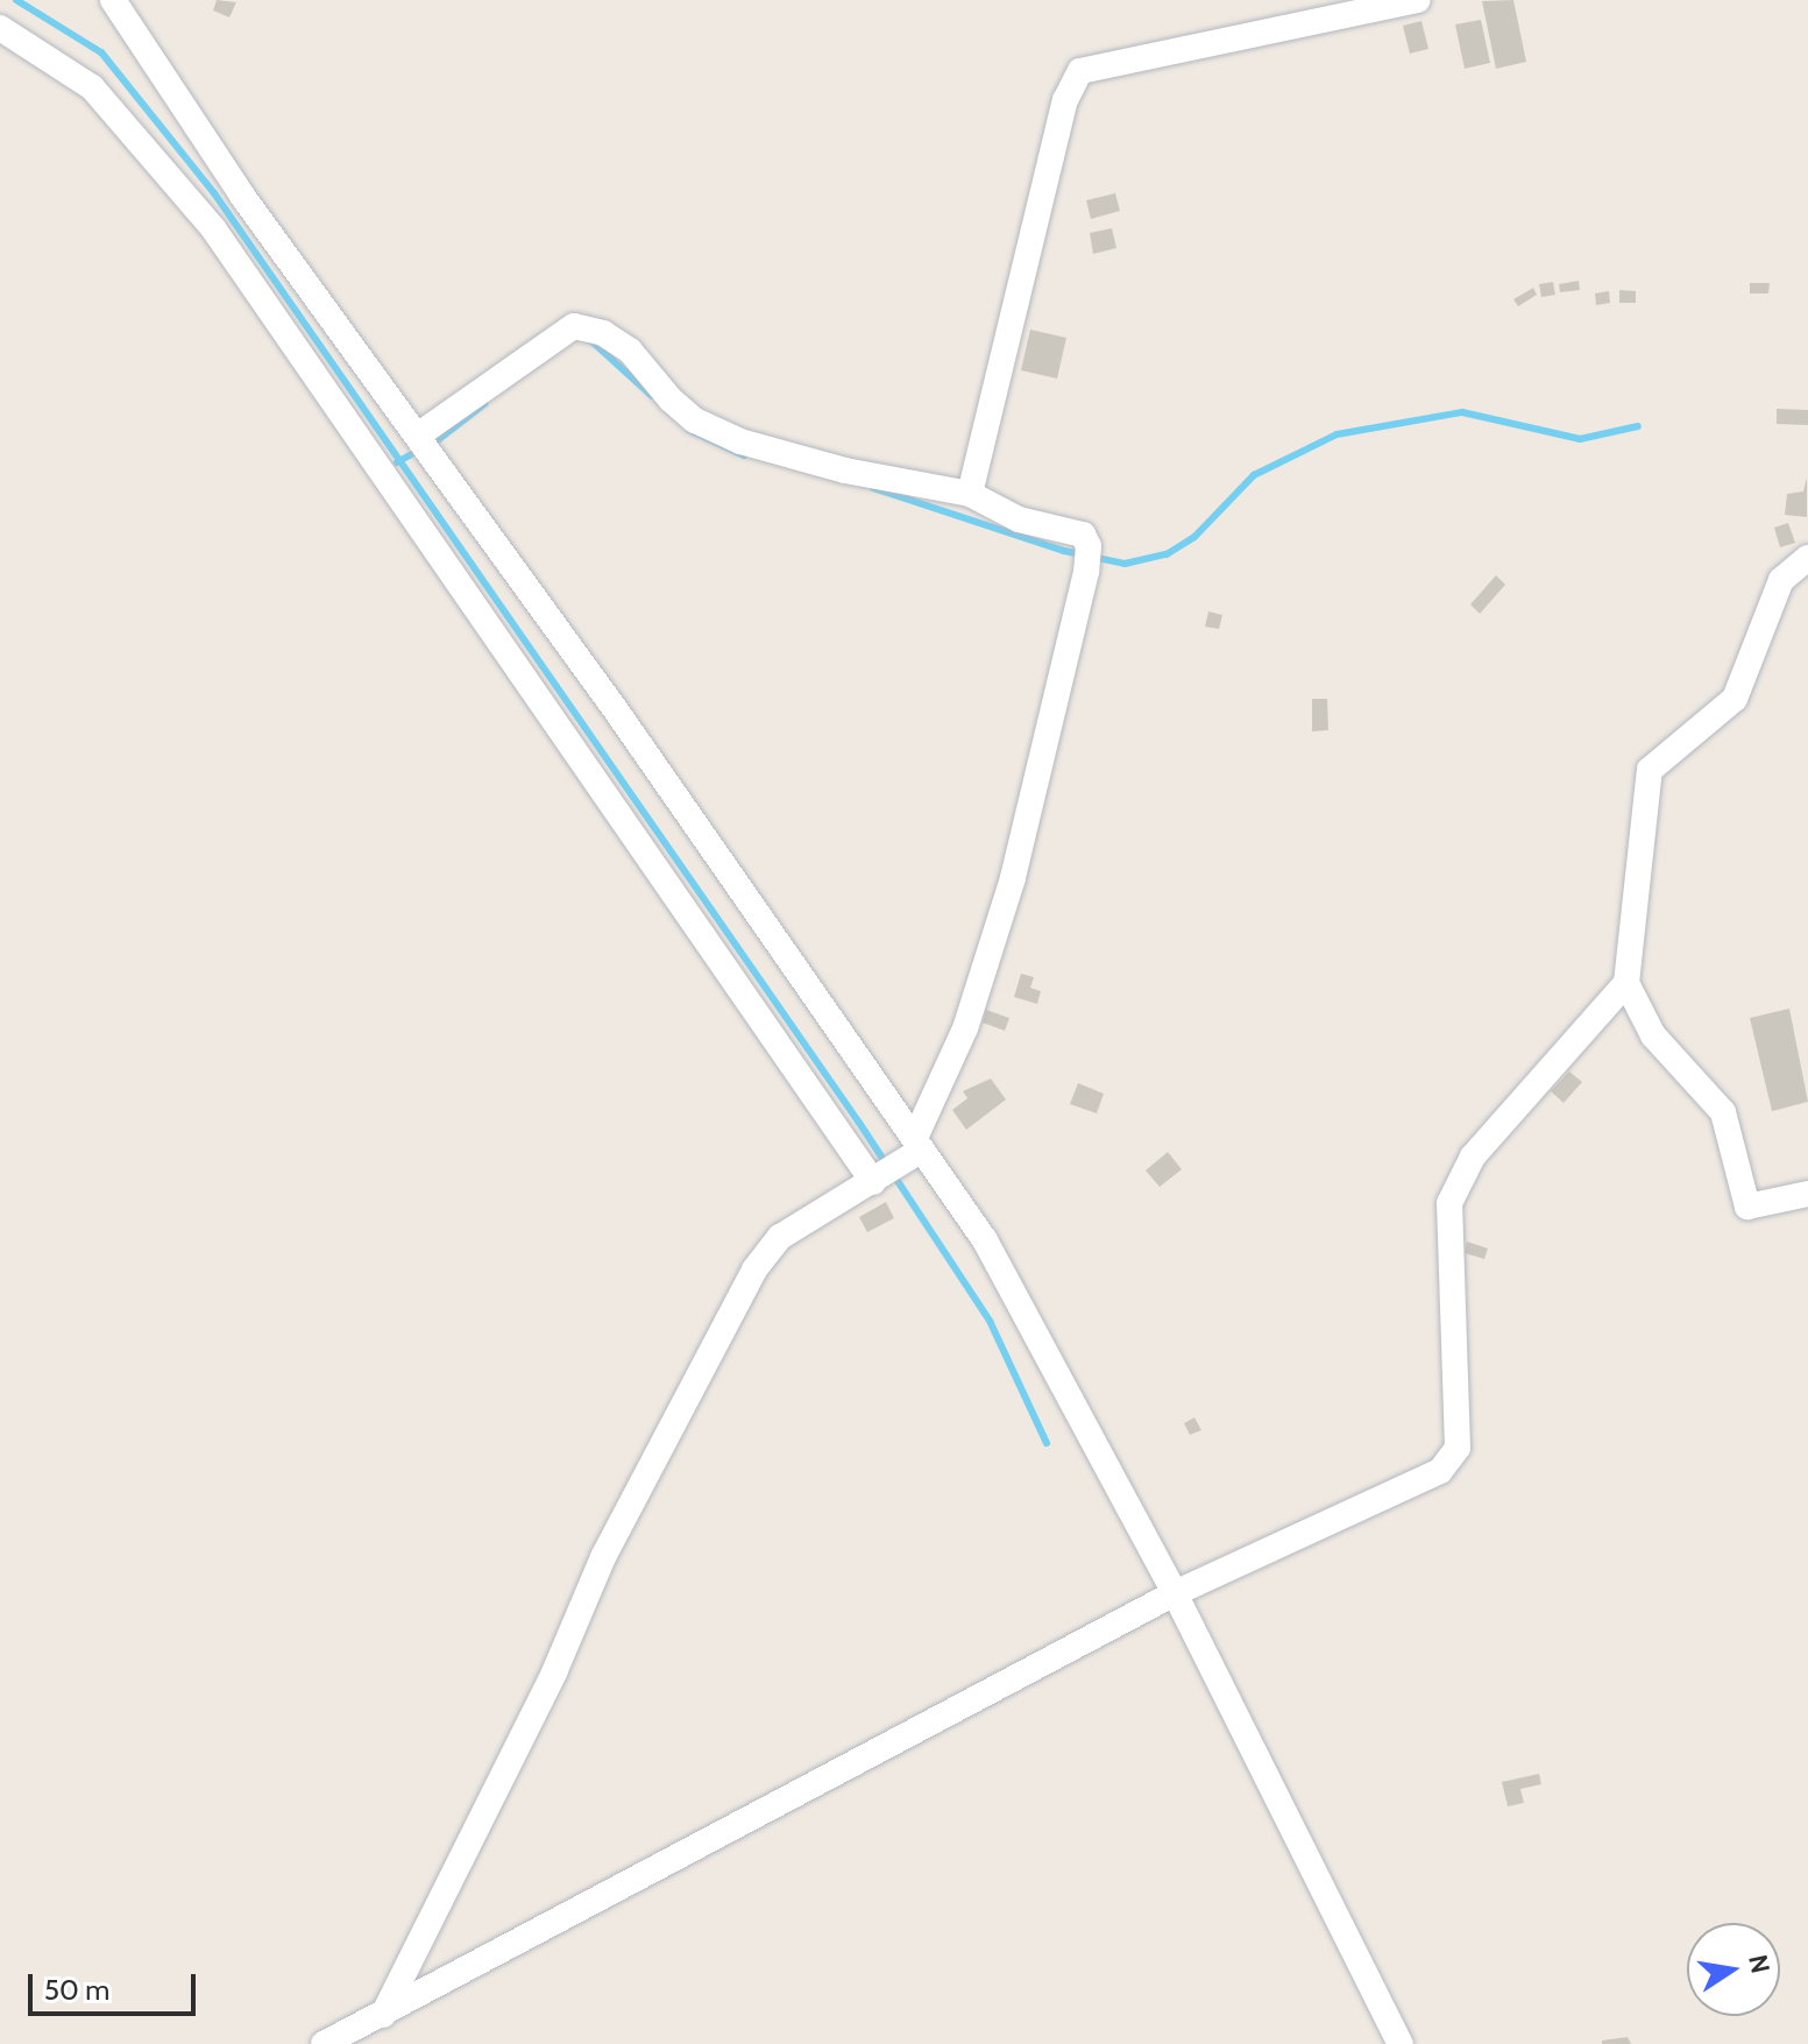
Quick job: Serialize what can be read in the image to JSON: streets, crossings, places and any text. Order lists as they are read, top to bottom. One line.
{"scale_bar":"50 m","north":"right"}
